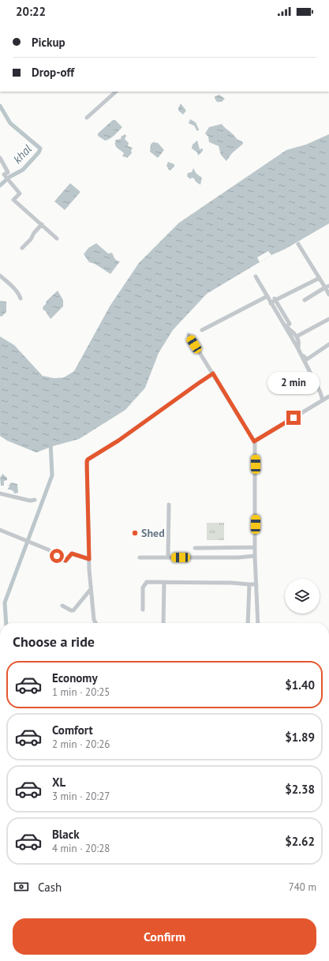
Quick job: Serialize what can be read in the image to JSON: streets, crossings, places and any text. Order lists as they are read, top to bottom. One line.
{"water":["khal"],"places":["Shed"],"page":{"status":"20:22","banner":["Pickup","Drop-off"],"bubble":"2 min","heading":"Choose a ride","list":[{"name":"Economy","note":"1 min · 20:25","value":"$1.40"},{"name":"Comfort","note":"2 min · 20:26","value":"$1.89"},{"name":"XL","note":"3 min · 20:27","value":"$2.38"},{"name":"Black","note":"4 min · 20:28","value":"$2.62"}],"pay":["Cash","740 m"],"buttons":"Confirm"}}
